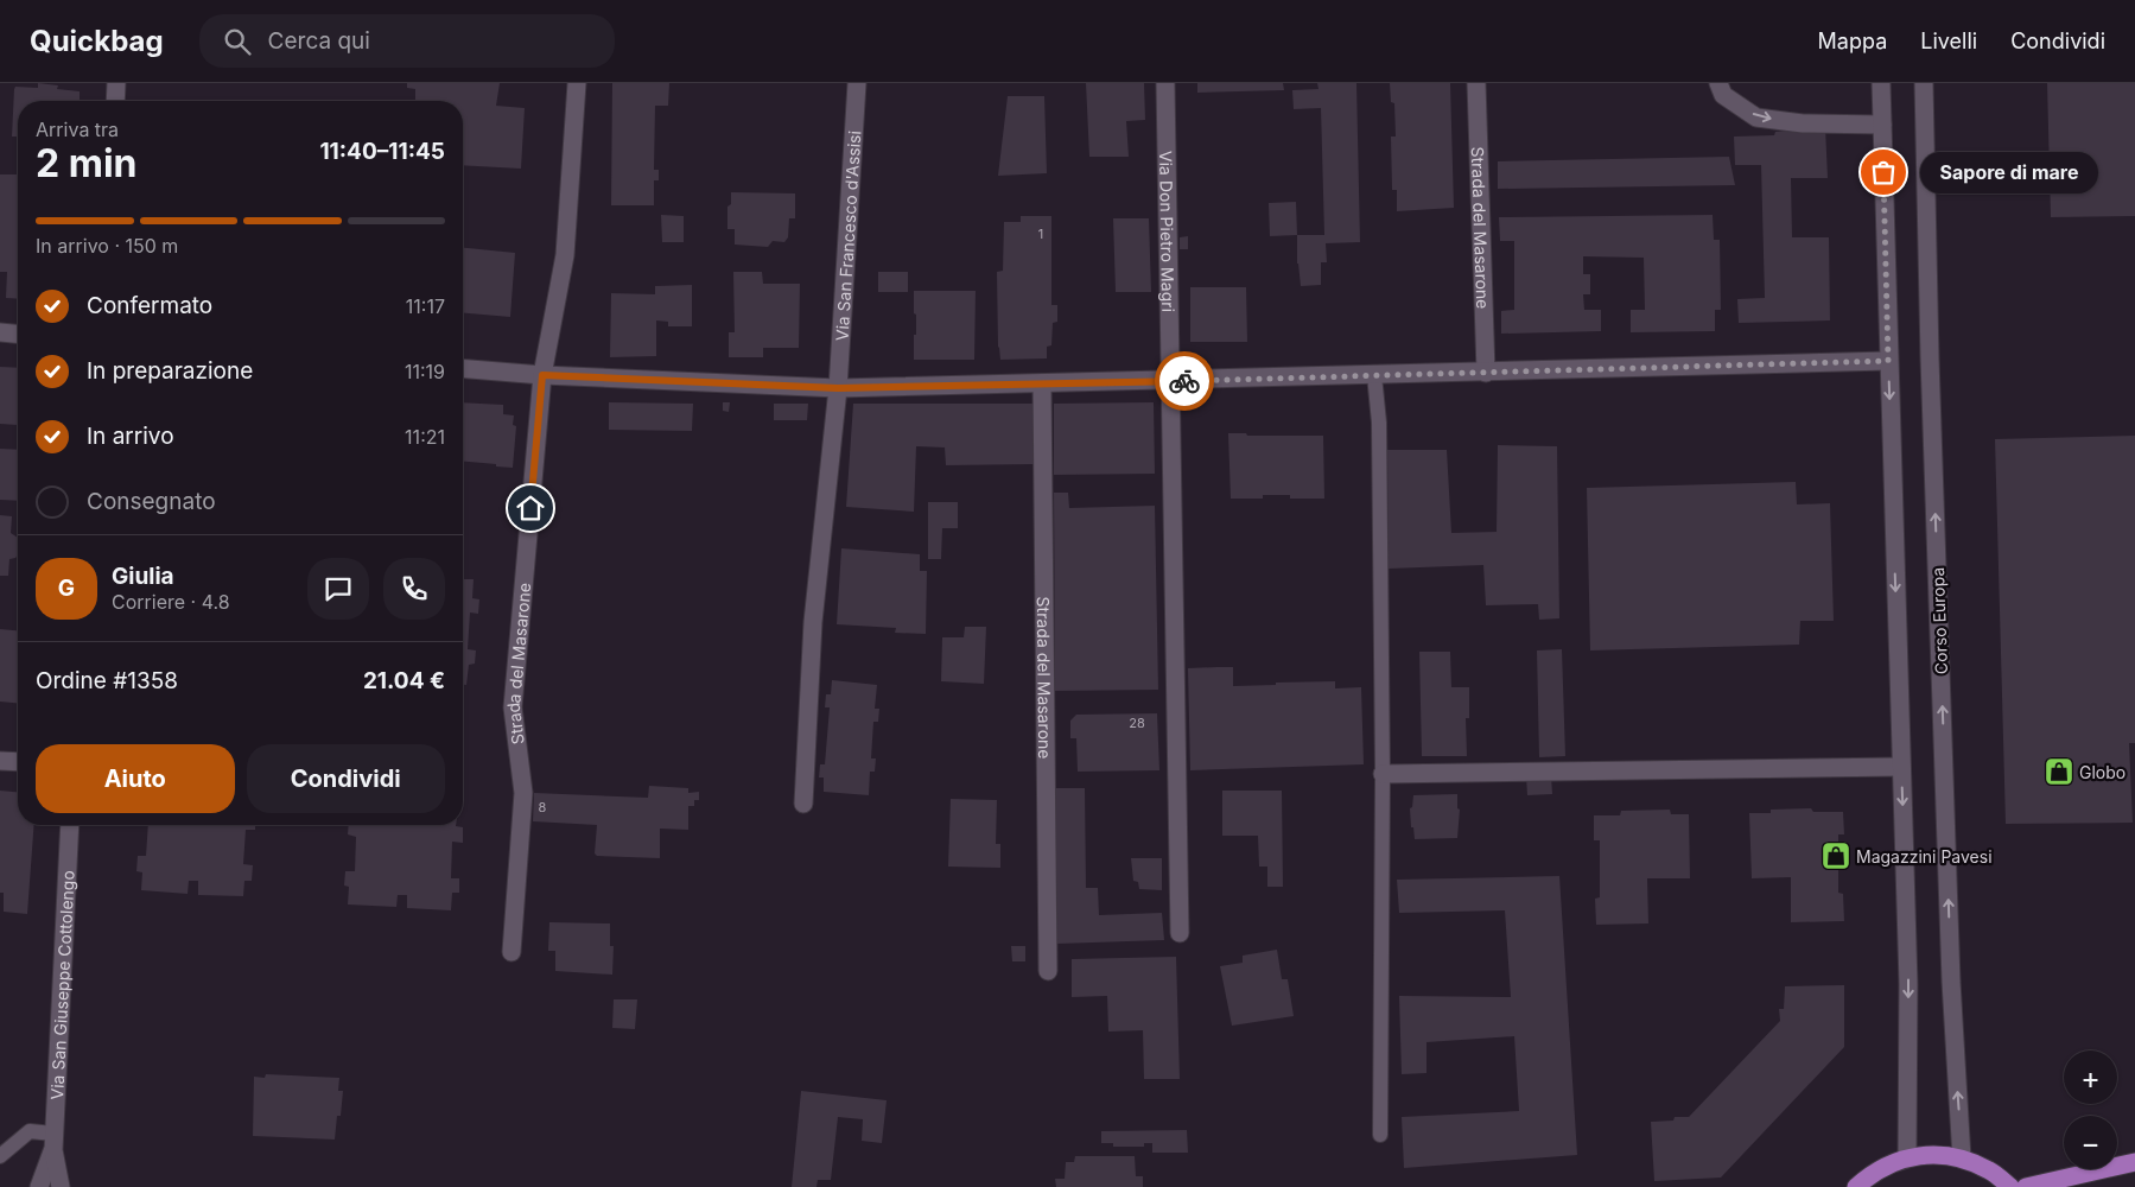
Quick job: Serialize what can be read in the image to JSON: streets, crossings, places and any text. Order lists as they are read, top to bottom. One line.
{"streets":{"street":["Strada del Masarone","Via Don Pietro Magri","Via San Francesco d'Assisi","Corso Europa","Via San Giuseppe Cottolengo"]},"places":{"other":["Sapore di mare"],"shop":["Globo","Magazzini Pavesi"]},"house_numbers":["1","28","8"],"page":{"header":"Quickbag","search":"Cerca qui","nav":["Mappa","Livelli","Condividi"],"heading":["2 min","Arriva tra","11:40–11:45"],"panel":["Giulia","Corriere · 4.8","Ordine #1358","21.04 €"],"bubble":"Sapore di mare","bar":"In arrivo · 150 m","list":[["Confermato","11:17"],["In preparazione","11:19"],["In arrivo","11:21"],"Consegnato"],"round":"G","buttons":["Aiuto","Condividi"],"map_buttons":["+","−"]}}
